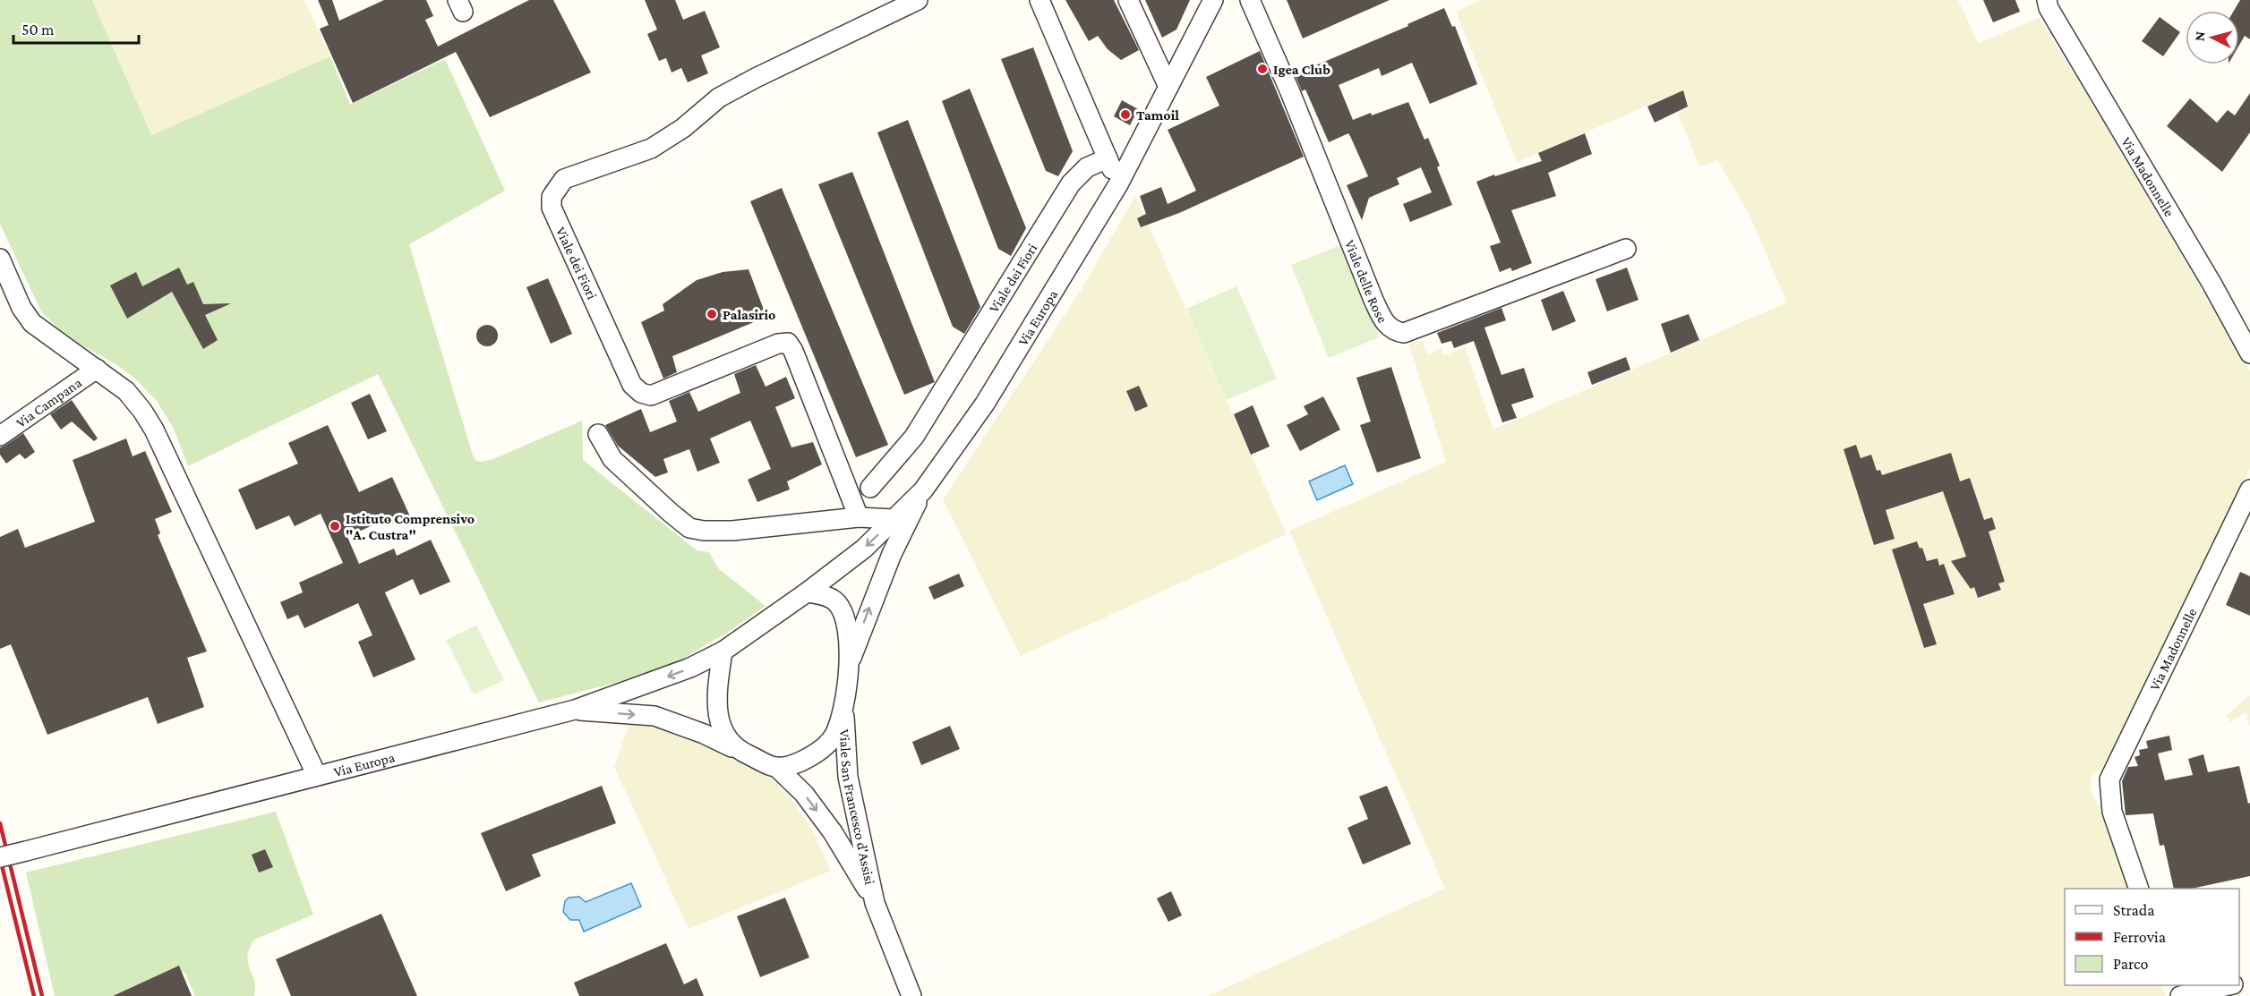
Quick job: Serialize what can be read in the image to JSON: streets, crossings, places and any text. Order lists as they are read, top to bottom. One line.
{"streets":{"street":["Via Madonnelle","Viale dei Fiori","Viale delle Rose","Via Europa","Via Campana","Viale San Francesco d'Assisi"]},"crossings":[["Via Europa","Viale San Francesco d'Assisi"]],"one_way":["Viale San Francesco d'Assisi"],"places":["Igea Club","Tamoil","Palasirio","Istituto Comprensivo \"A. Custra\""],"legend":["Strada","Ferrovia","Parco"],"scale_bar":"50 m","north":"left"}
